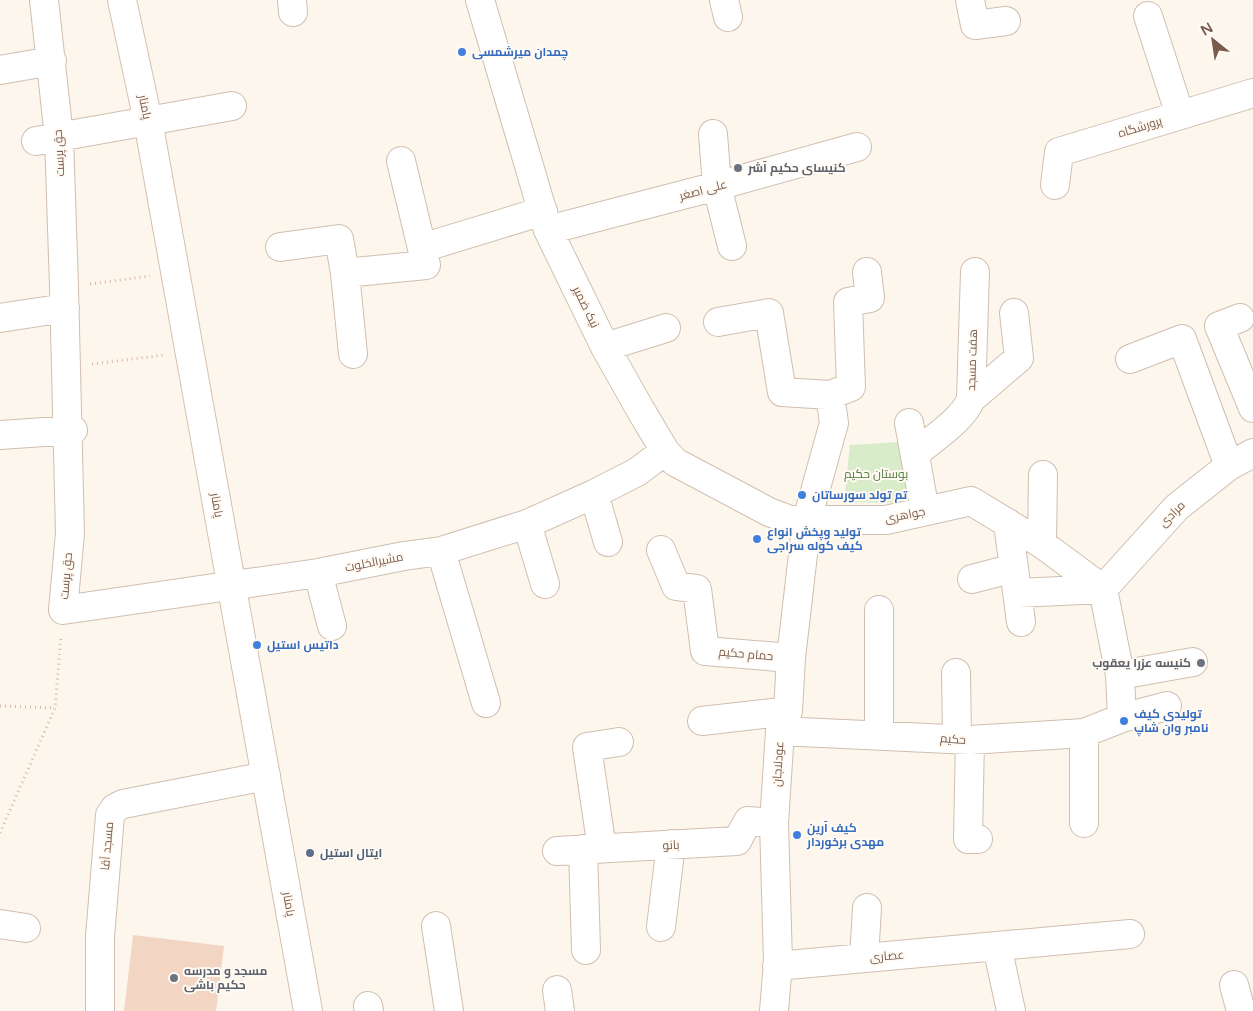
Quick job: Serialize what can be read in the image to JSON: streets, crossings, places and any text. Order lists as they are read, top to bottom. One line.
{"streets":{"street":["پامنار","پرورشگاه","حق پرست","علی اصغر","نیک ضمیر","هفت مسجد","مرادی","جواهری","مشیرالخلوت","حمام حکیم","حکیم","عودلاجان","بانو","مسجد آقا","عصاری"]},"crossings":[["پامنار","مشیرالخلوت"],["پامنار","مسجد آقا"],["حق پرست","مشیرالخلوت"],["علی اصغر","نیک ضمیر"],["نیک ضمیر","جواهری"],["نیک ضمیر","مشیرالخلوت"],["نیک ضمیر","عودلاجان"],["مرادی","جواهری"],["جواهری","عودلاجان"],["حمام حکیم","عودلاجان"],["حکیم","عودلاجان"],["عودلاجان","بانو"],["عودلاجان","عصاری"]],"parks":["بوستان حکیم"],"places":["چمدان میرشمسی","کنیسای حکیم آشر","تم تولد سورساتان","تولید وپخش انواع کیف کوله سراجی","داتیس استیل","کنیسه عزرا یعقوب","تولیدی کیف نامبر وان شاپ","کیف آرین مهدی برخوردار","ایتال استیل","مسجد و مدرسه حکیم باشی"],"north":"top left"}
